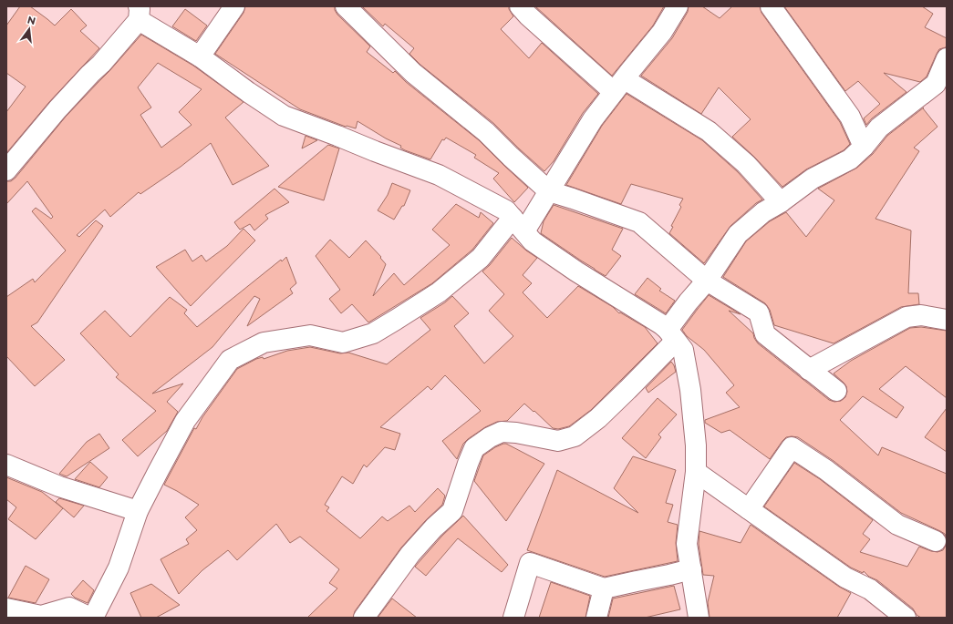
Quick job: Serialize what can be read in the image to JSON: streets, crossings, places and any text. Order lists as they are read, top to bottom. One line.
{"north":"top"}
